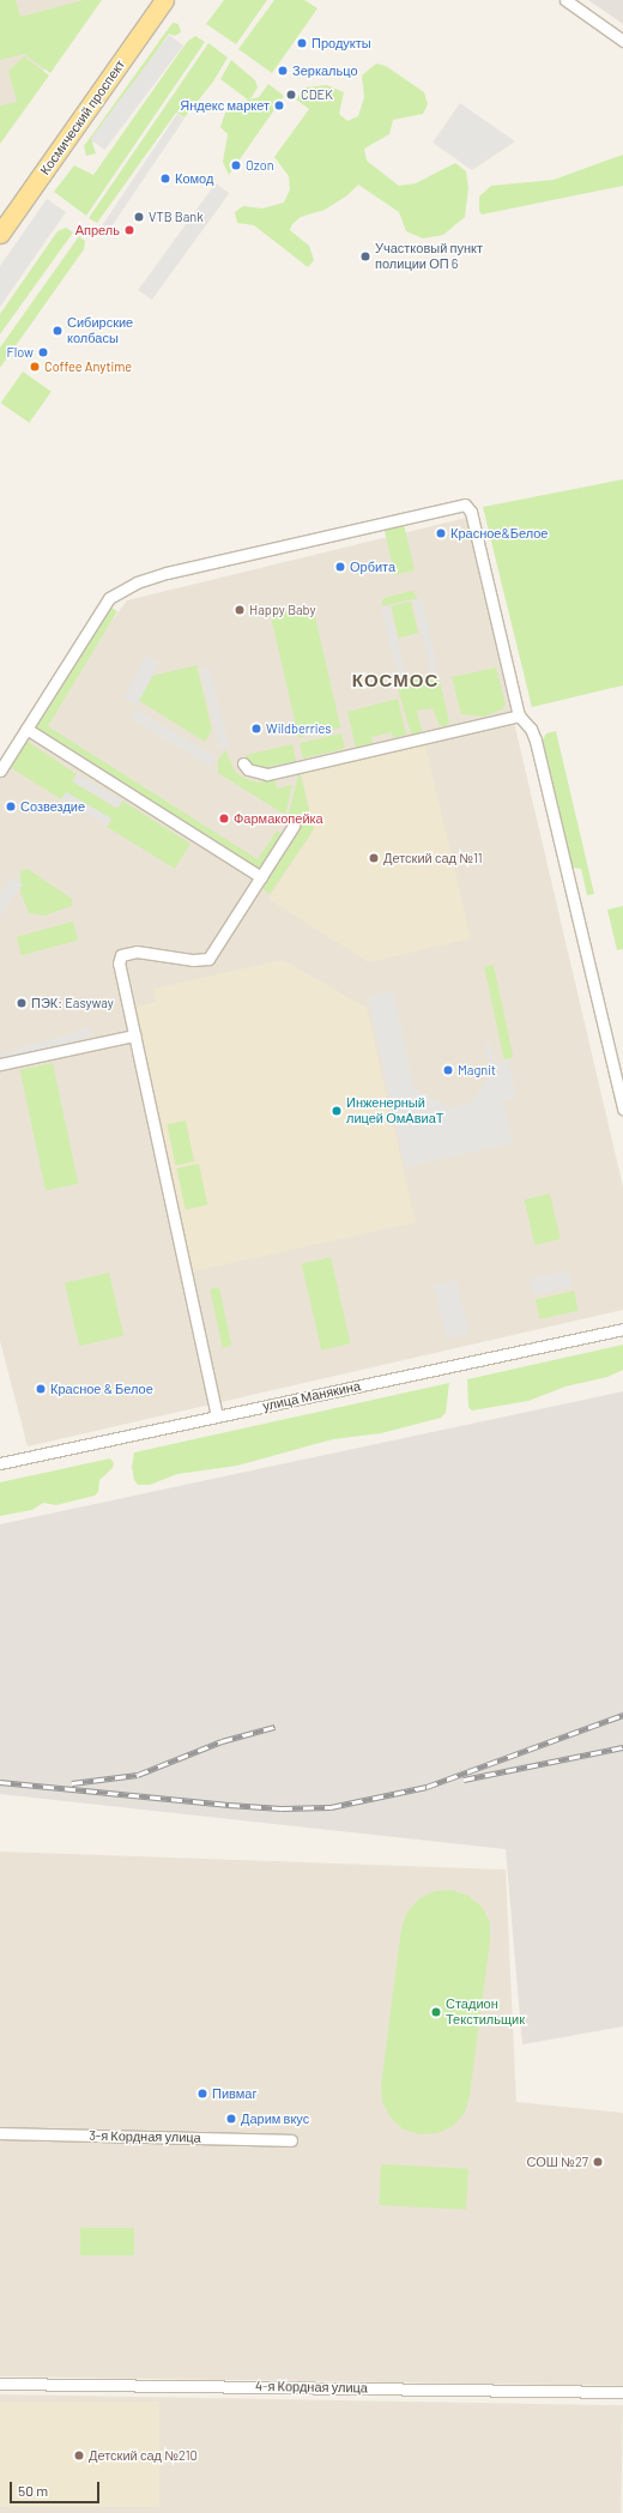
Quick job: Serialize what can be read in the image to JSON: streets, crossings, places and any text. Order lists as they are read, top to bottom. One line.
{"streets":{"main road":["Космический проспект"],"street":["улица Манякина","3-я Кордная улица","4-я Кордная улица"]},"districts":["КОСМОС"],"places":["Продукты","Зеркальцо","CDEK","Яндекс маркет","Ozon","Комод","VTB Bank","Апрель","Участковый пункт полиции ОП 6","Сибирские колбасы","Flow","Coffee Anytime","Красное&Белое","Орбита","Happy Baby","Wildberries","Созвездие","Фармакопейка","Детский сад №11","ПЭК: Easyway","Magnit","Инженерный лицей ОмАвиаТ","Красное & Белое","Стадион Текстильщик","Пивмаг","Дарим вкус","СОШ №27","Детский сад №210"],"scale_bar":"50 m"}
